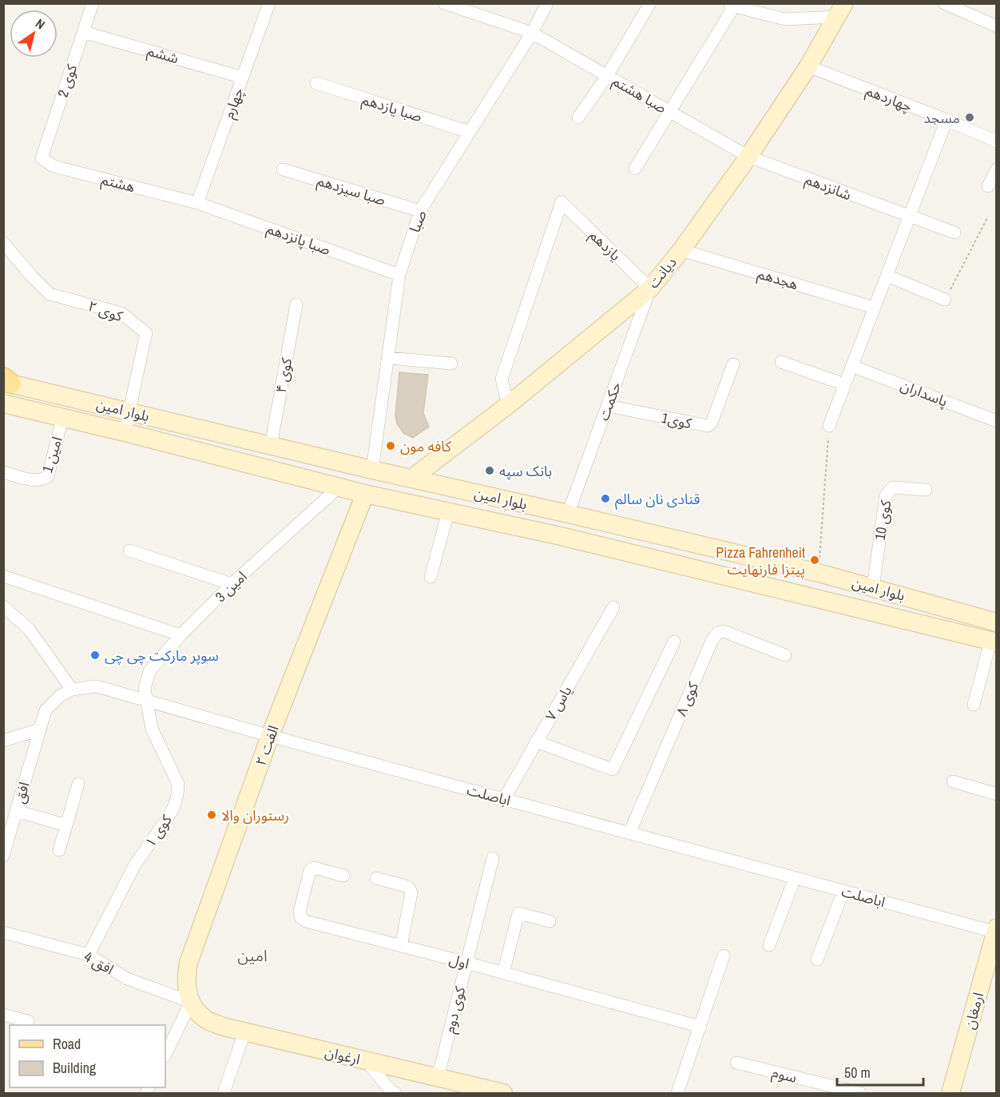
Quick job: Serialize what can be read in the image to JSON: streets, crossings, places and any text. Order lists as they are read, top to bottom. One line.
{"streets":{"main road":["دیانت","بلوار امین","الفت ۲","ارمغان","ارغوان"],"street":["ششم","کوی 2","صبا هشتم","چهاردهم","چهارم","صبا یازدهم","هشتم","شانزدهم","صبا سیزدهم","صبا","صبا پانزدهم","یازدهم","هجدهم","کوی ۲","کوی ۴","پاسداران","حکمت","کوی1","امین 1","کوی 10","امین 3","کوی ۸","یاس ۷","افق","اباصلت","کوی ۱","اول","افق 4","کوی دوم","سوم"]},"crossings":[["ششم","کوی 2"],["ششم","چهارم"],["کوی 2","هشتم"],["صبا هشتم","شانزدهم"],["صبا هشتم","صبا"],["صبا هشتم","دیانت"],["چهاردهم","دیانت"],["چهارم","هشتم"],["چهارم","صبا پانزدهم"],["صبا یازدهم","صبا"],["هشتم","صبا پانزدهم"],["شانزدهم","دیانت"],["صبا سیزدهم","صبا"],["صبا","صبا پانزدهم"],["صبا","بلوار امین"],["یازدهم","دیانت"],["یازدهم","حکمت"],["دیانت","هجدهم"],["دیانت","حکمت"],["دیانت","بلوار امین"],["کوی ۲","بلوار امین"],["کوی ۴","بلوار امین"],["حکمت","بلوار امین"],["حکمت","کوی1"],["بلوار امین","امین 1"],["بلوار امین","کوی 10"],["بلوار امین","امین 3"],["بلوار امین","الفت ۲"],["امین 3","اباصلت"],["امین 3","کوی ۱"],["کوی ۸","اباصلت"],["یاس ۷","اباصلت"],["الفت ۲","اباصلت"],["الفت ۲","افق 4"],["الفت ۲","ارغوان"],["افق","اباصلت"],["اباصلت","کوی ۱"],["اباصلت","ارمغان"],["کوی ۱","افق 4"],["اول","کوی دوم"],["افق 4","ارغوان"],["کوی دوم","ارغوان"]],"districts":["امین"],"places":["مسجد","کافه مون","بانک سپه","قنادی نان سالم","Pizza Fahrenheit پیتزا فارنهایت","سوپر مارکت چی چی","رستوران والا"],"legend":["Road","Building"],"scale_bar":"50 m","north":"top right"}
